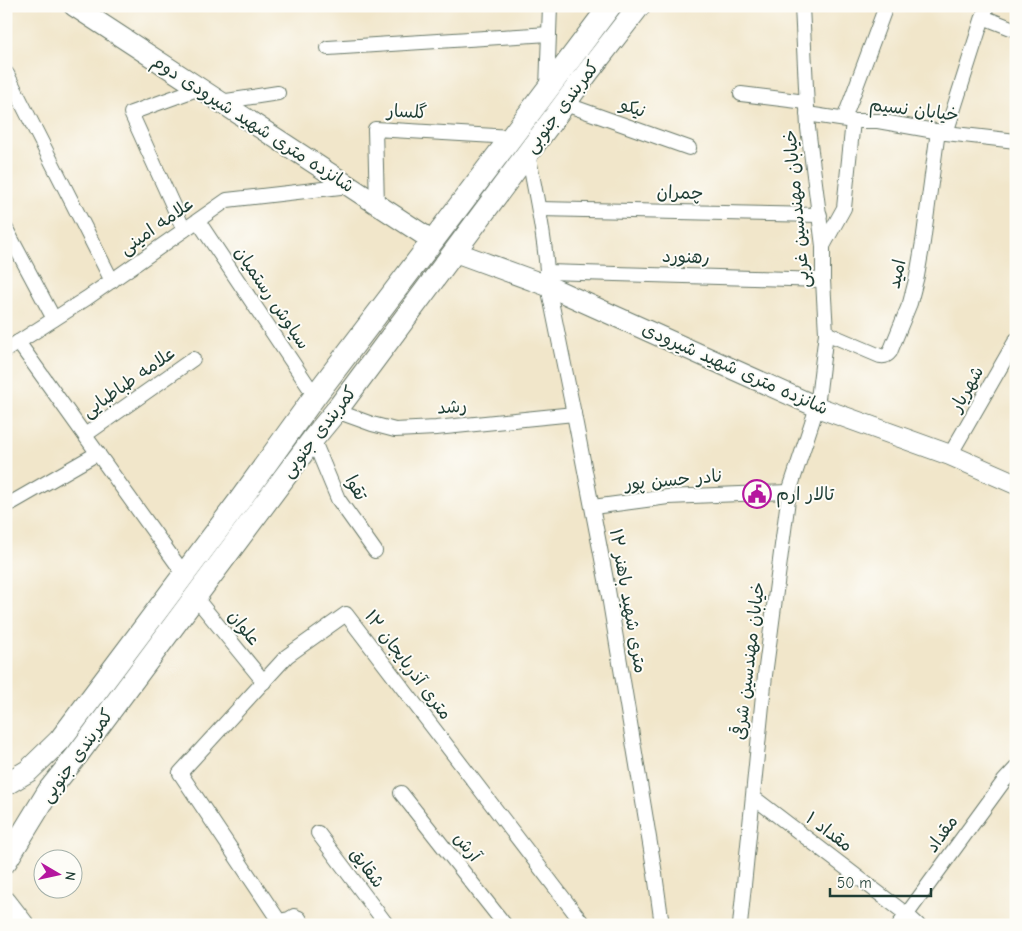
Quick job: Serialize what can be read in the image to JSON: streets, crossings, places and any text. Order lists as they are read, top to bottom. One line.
{"streets":{"main road":["کمربندی جنوبی","شانزده متری شهید شیرودی دوم","شانزده متری شهید شیرودی"],"street":["نیکو","خیابان نسیم","گلسار","چمران","خیابان مهندسین غربی","علامه امینی","رهنورد","امید","سیاوش رستمیان","علامه طباطبایی","شهریار","رشد","نادر حسن پور","تقوا","۱۲ متری شهید باهنر","علوان","خیابان مهندسین شرقی","۱۲ متری آذربایجان","مقداد ۱","مقداد","آرش","شقایق"]},"crossings":[["کمربندی جنوبی","نیکو"],["کمربندی جنوبی","گلسار"],["کمربندی جنوبی","شانزده متری شهید شیرودی دوم"],["کمربندی جنوبی","سیاوش رستمیان"],["کمربندی جنوبی","شانزده متری شهید شیرودی"],["کمربندی جنوبی","رشد"],["کمربندی جنوبی","تقوا"],["کمربندی جنوبی","۱۲ متری شهید باهنر"],["کمربندی جنوبی","علوان"],["خیابان نسیم","خیابان مهندسین غربی"],["خیابان نسیم","امید"],["گلسار","شانزده متری شهید شیرودی دوم"],["گلسار","۱۲ متری شهید باهنر"],["شانزده متری شهید شیرودی دوم","علامه امینی"],["چمران","خیابان مهندسین غربی"],["چمران","۱۲ متری شهید باهنر"],["خیابان مهندسین غربی","رهنورد"],["خیابان مهندسین غربی","امید"],["خیابان مهندسین غربی","شانزده متری شهید شیرودی"],["خیابان مهندسین غربی","خیابان مهندسین شرقی"],["علامه امینی","سیاوش رستمیان"],["رهنورد","شانزده متری شهید شیرودی"],["رهنورد","۱۲ متری شهید باهنر"],["شانزده متری شهید شیرودی","شهریار"],["شانزده متری شهید شیرودی","۱۲ متری شهید باهنر"],["شانزده متری شهید شیرودی","خیابان مهندسین شرقی"],["رشد","۱۲ متری شهید باهنر"],["نادر حسن پور","۱۲ متری شهید باهنر"],["نادر حسن پور","خیابان مهندسین شرقی"],["علوان","۱۲ متری آذربایجان"],["خیابان مهندسین شرقی","مقداد ۱"],["مقداد ۱","مقداد"]],"places":{"public building":["تالار ارم"]},"scale_bar":"50 m","north":"right"}
